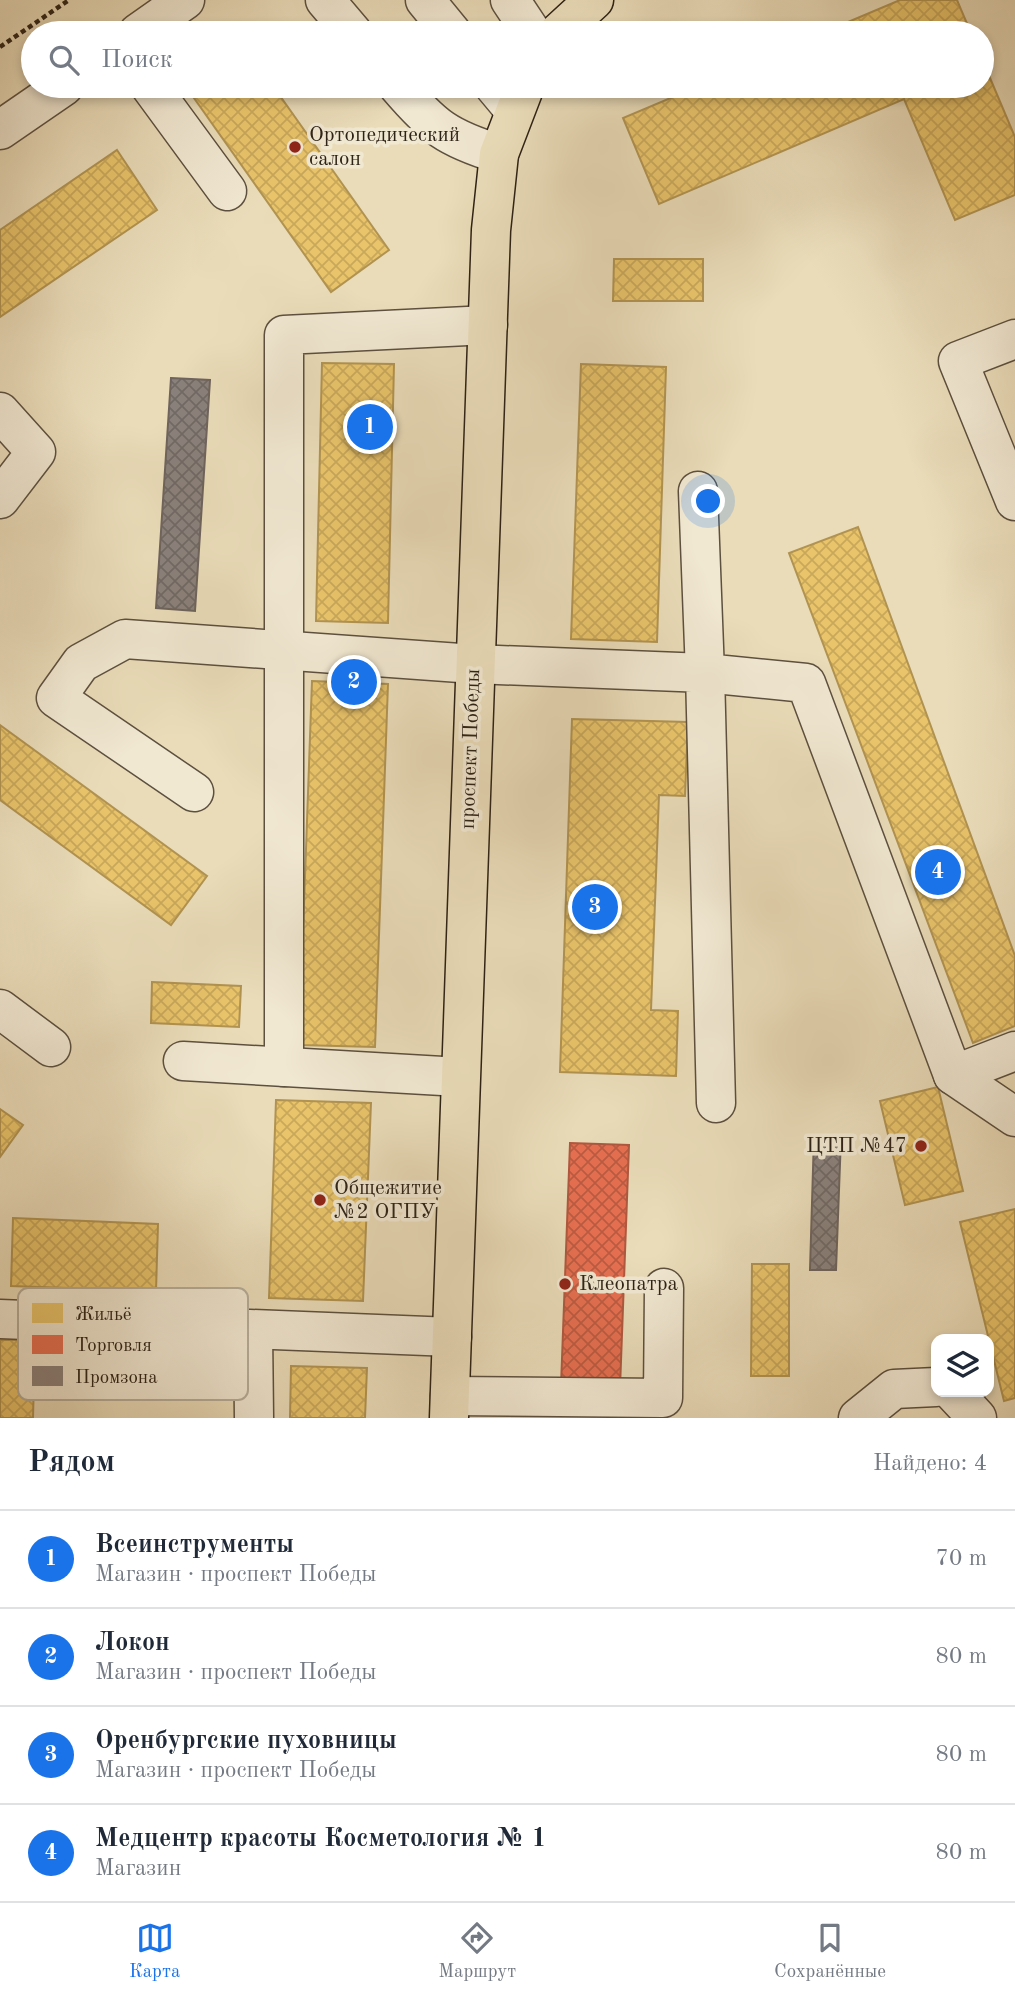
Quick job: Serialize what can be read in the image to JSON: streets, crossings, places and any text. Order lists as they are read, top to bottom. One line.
{"streets":{"main road":["проспект Победы"]},"places":["Ортопедический салон","ЦТП №47","Общежитие №2 ОГПУ","Клеопатра"],"legend":["Жильё","Торговля","Промзона"],"page":{"search":"Поиск","pins":["1","2","4","3"],"heading":["Рядом","Найдено: 4"],"list":[{"mark":"1","name":"Всеинструменты","note":"Магазин · проспект Победы","value":"70 m"},{"mark":"2","name":"Локон","note":"Магазин · проспект Победы","value":"80 m"},{"mark":"3","name":"Оренбургские пуховницы","note":"Магазин · проспект Победы","value":"80 m"},{"mark":"4","name":"Медцентр красоты Косметология № 1","note":"Магазин","value":"80 m"}],"nav":["Карта","Маршрут","Сохранённые"]}}
